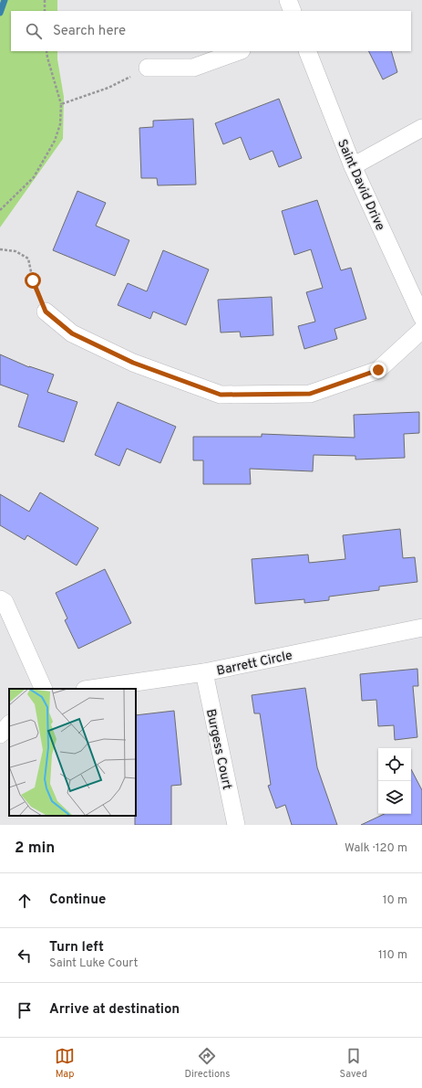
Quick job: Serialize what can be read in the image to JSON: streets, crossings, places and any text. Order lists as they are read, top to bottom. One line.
{"streets":{"street":["Saint David Drive","Barrett Circle","Burgess Court"]},"crossings":[["Barrett Circle","Burgess Court"]],"page":{"search":"Search here","heading":["2 min","Walk · 120 m"],"list":[["Continue","10 m"],["Turn left","Saint Luke Court","110 m"],"Arrive at destination"],"nav":["Map","Directions","Saved"]}}
